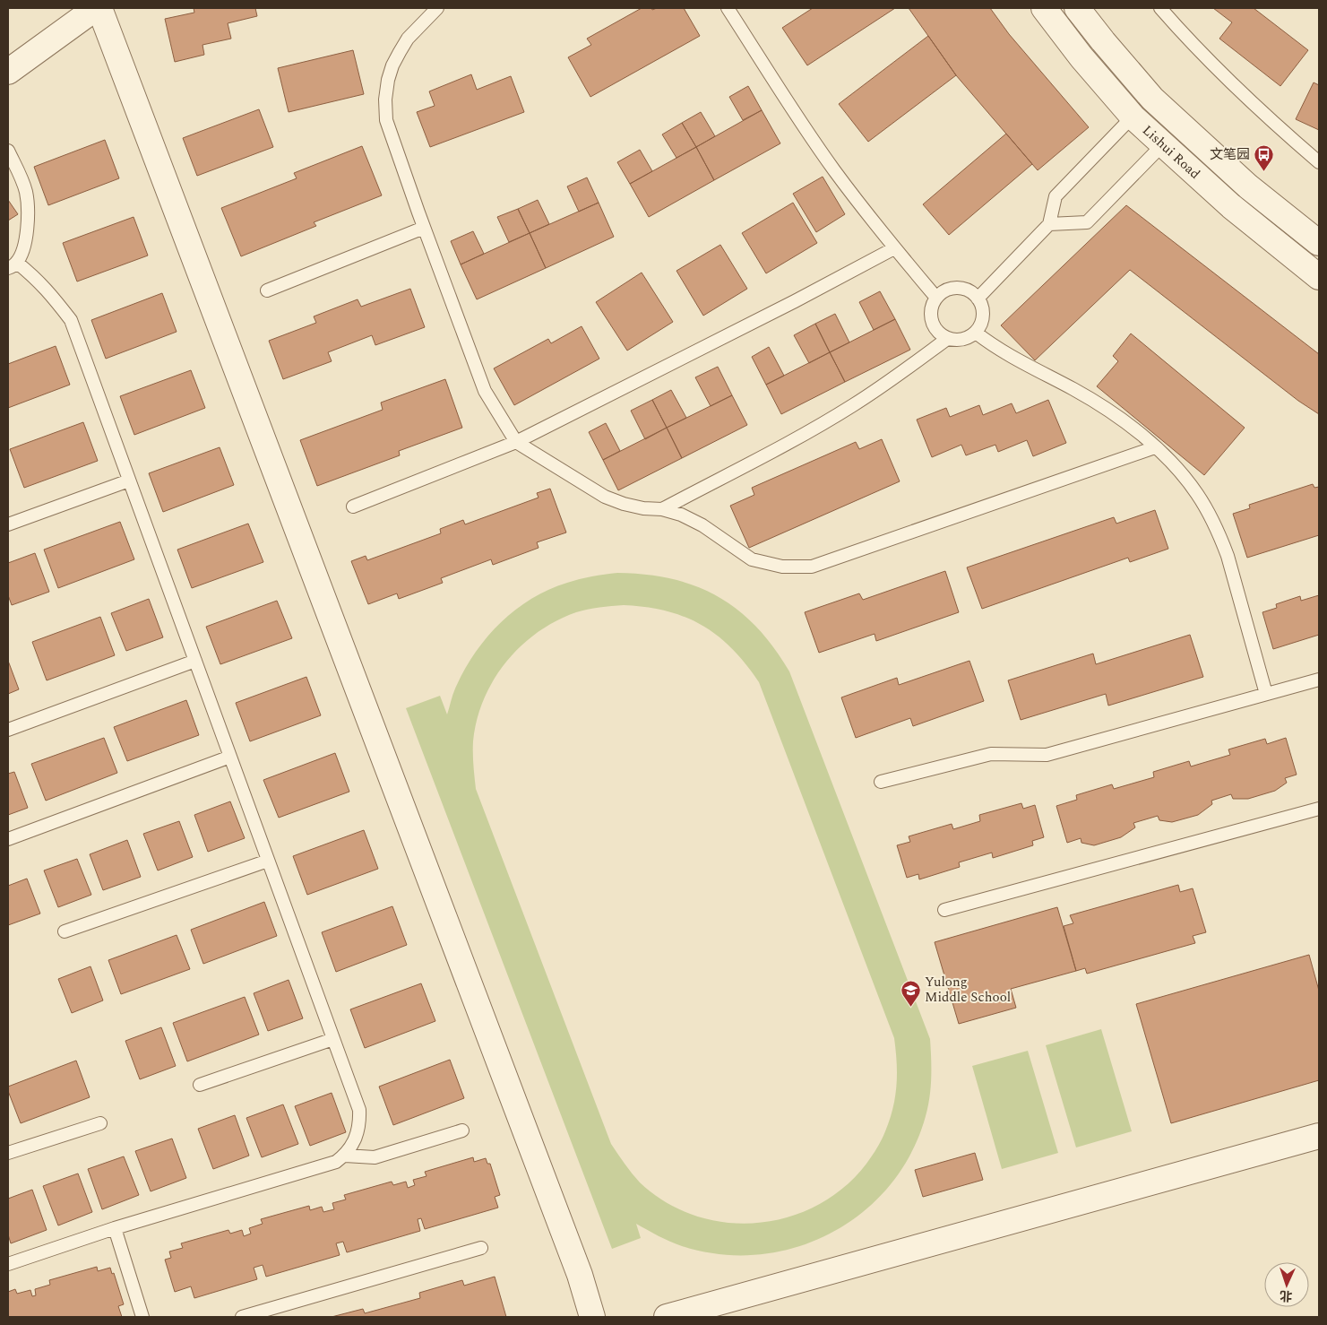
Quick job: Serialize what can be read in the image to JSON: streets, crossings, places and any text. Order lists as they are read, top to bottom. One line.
{"streets":{"street":["Lishui Road"]},"places":{"bus stop":["文笔园"],"school or university":["Yulong Middle School"]},"north":"bottom"}
